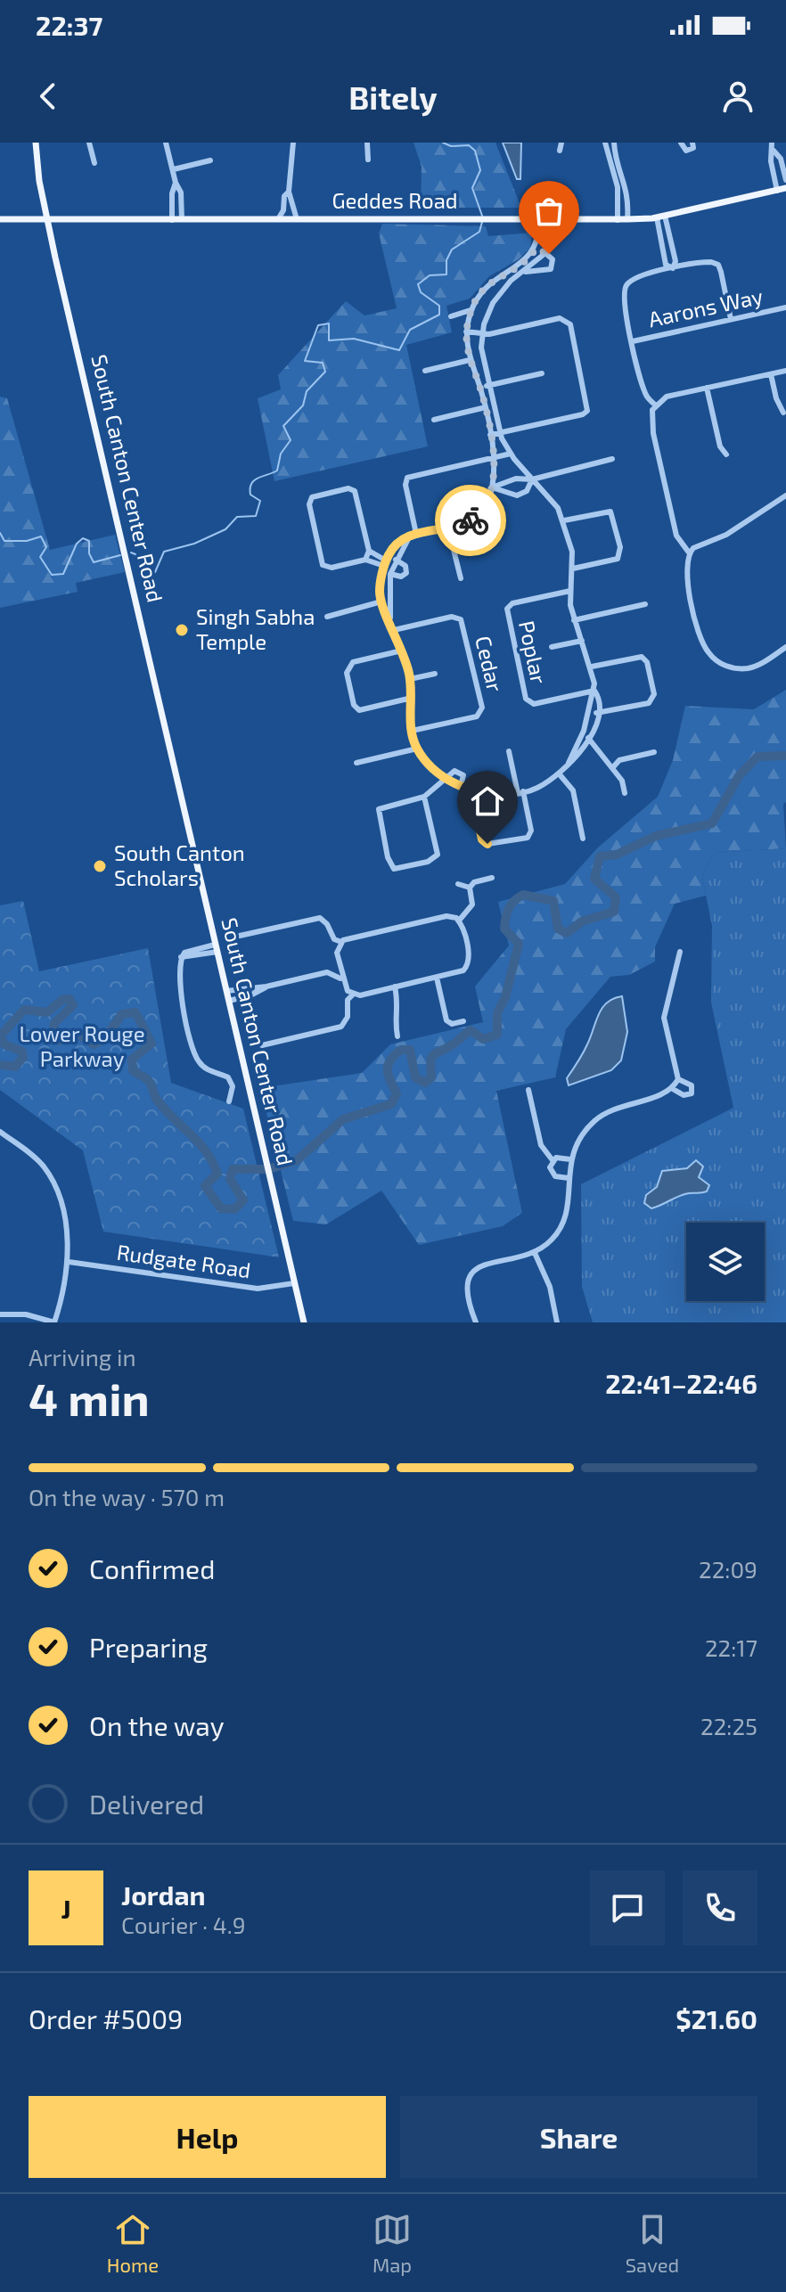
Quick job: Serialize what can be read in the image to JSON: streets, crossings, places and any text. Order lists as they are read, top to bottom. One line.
{"streets":{"main road":["Geddes Road","South Canton Center Road"],"street":["Aarons Way","Poplar","Cedar","Rudgate Road"]},"crossings":[["Geddes Road","South Canton Center Road"],["South Canton Center Road","Rudgate Road"]],"parks":["Lower Rouge Parkway"],"places":["Singh Sabha Temple","South Canton Scholars"],"page":{"status":"22:37","header":"Bitely","heading":["4 min","Arriving in","22:41–22:46"],"panel":["Jordan","Courier · 4.9","Order #5009","$21.60"],"bar":"On the way · 570 m","list":[["Confirmed","22:09"],["Preparing","22:17"],["On the way","22:25"],"Delivered"],"round":"J","buttons":["Help","Share"],"tabs":["Home","Map","Saved"]}}
